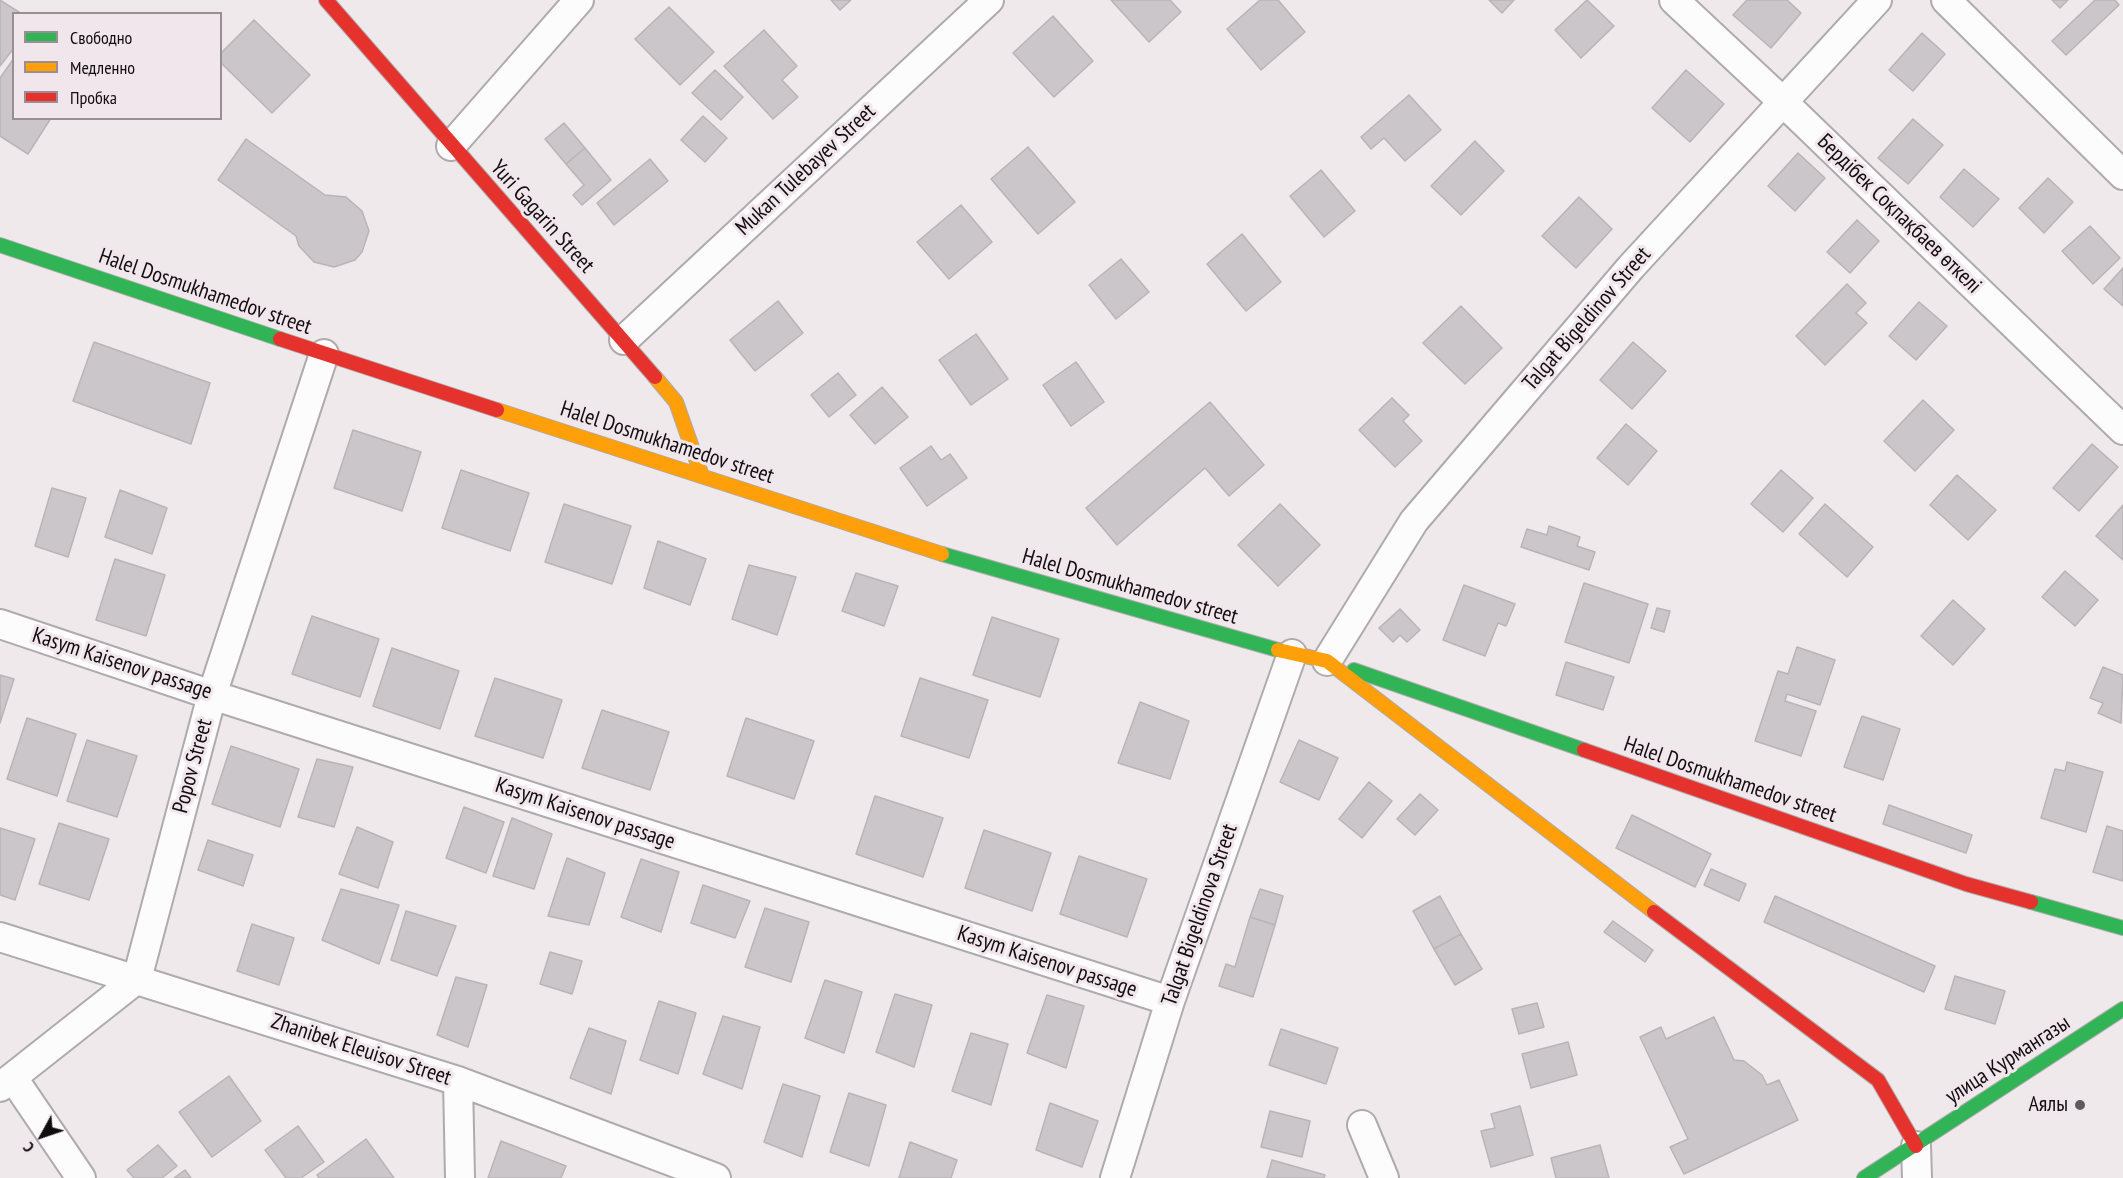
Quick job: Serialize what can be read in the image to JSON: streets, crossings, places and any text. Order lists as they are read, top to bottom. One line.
{"streets":{"street":["Mukan Tulebayev Street","Бердібек Соқпақбаев өткелі","Yuri Gagarin Street","Halel Dosmukhamedov street","Talgat Bigeldinov Street","Kasym Kaisenov passage","Popov Street","Talgat Bigeldinova Street","Zhanibek Eleuisov Street","улица Курмангазы"]},"crossings":[["Mukan Tulebayev Street","Yuri Gagarin Street"],["Бердібек Соқпақбаев өткелі","Talgat Bigeldinov Street"],["Yuri Gagarin Street","Halel Dosmukhamedov street"],["Halel Dosmukhamedov street","Talgat Bigeldinov Street"],["Halel Dosmukhamedov street","Popov Street"],["Halel Dosmukhamedov street","Talgat Bigeldinova Street"],["Halel Dosmukhamedov street","улица Курмангазы"],["Kasym Kaisenov passage","Popov Street"],["Kasym Kaisenov passage","Talgat Bigeldinova Street"],["Popov Street","Zhanibek Eleuisov Street"]],"places":["Аялы"],"legend":["Свободно","Медленно","Пробка"],"north":"bottom left"}
